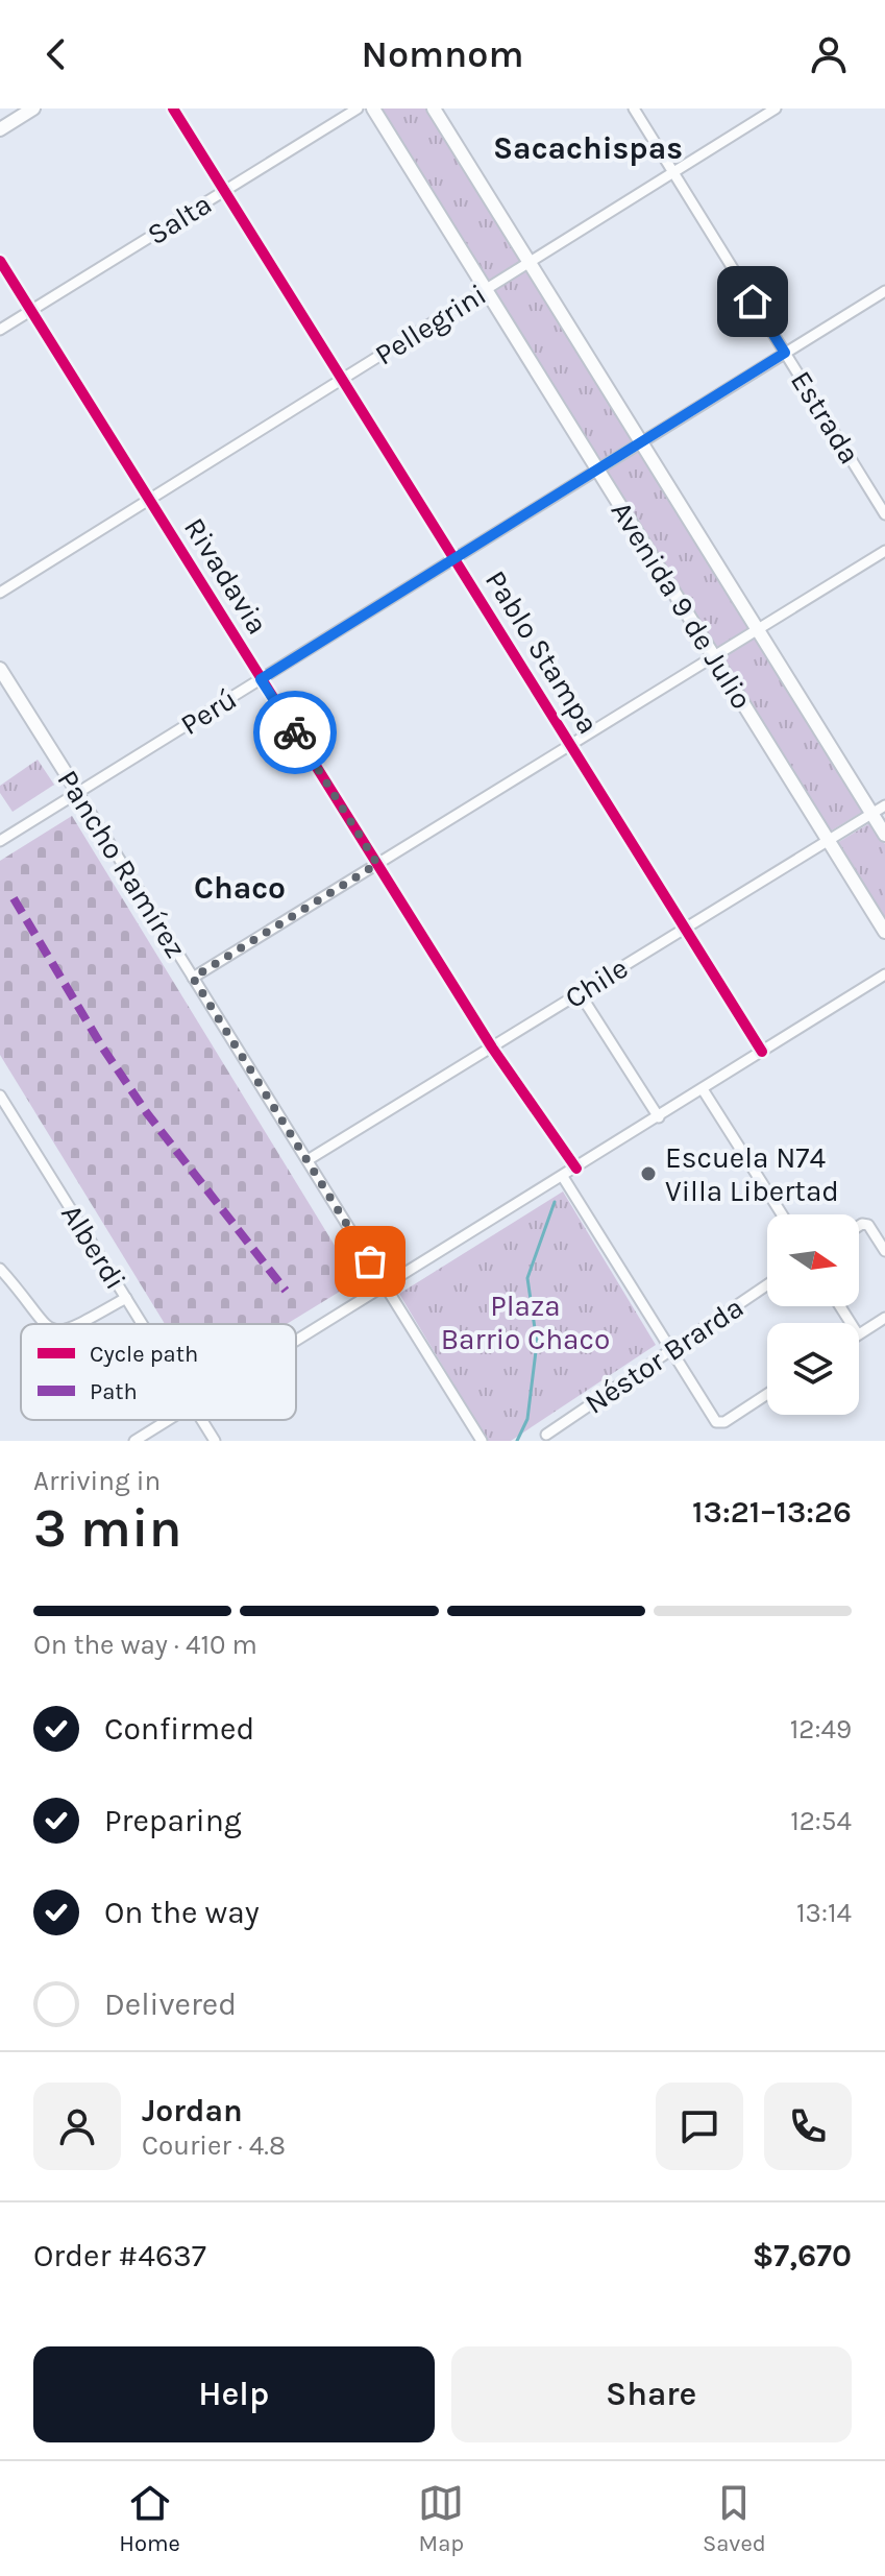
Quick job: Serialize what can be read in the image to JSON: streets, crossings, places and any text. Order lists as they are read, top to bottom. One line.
{"streets":{"main road":["Avenida 9 de Julio","Pancho Ramírez"],"street":["Salta","Pellegrini","Estrada","Rivadavia","Pablo Stampa","Perú","Chile","Alberdi","Néstor Brarda"]},"crossings":[["Salta","Rivadavia"],["Salta","Pablo Stampa"],["Pellegrini","Estrada"],["Pellegrini","Rivadavia"],["Pellegrini","Avenida 9 de Julio"],["Pellegrini","Pablo Stampa"],["Estrada","Perú"],["Rivadavia","Perú"],["Rivadavia","Chile"],["Avenida 9 de Julio","Perú"],["Avenida 9 de Julio","Chile"],["Pablo Stampa","Perú"],["Pablo Stampa","Chile"],["Perú","Pancho Ramírez"],["Pancho Ramírez","Chile"]],"districts":["Sacachispas","Chaco"],"parks":["Plaza Barrio Chaco"],"places":["Escuela N74 Villa Libertad"],"legend":["Cycle path","Path"],"north":"right","page":{"header":"Nomnom","heading":["3 min","Arriving in","13:21–13:26"],"panel":["Jordan","Courier · 4.8","Order #4637","$7,670"],"bar":"On the way · 410 m","list":[["Confirmed","12:49"],["Preparing","12:54"],["On the way","13:14"],"Delivered"],"buttons":["Help","Share"],"tabs":["Home","Map","Saved"]}}
